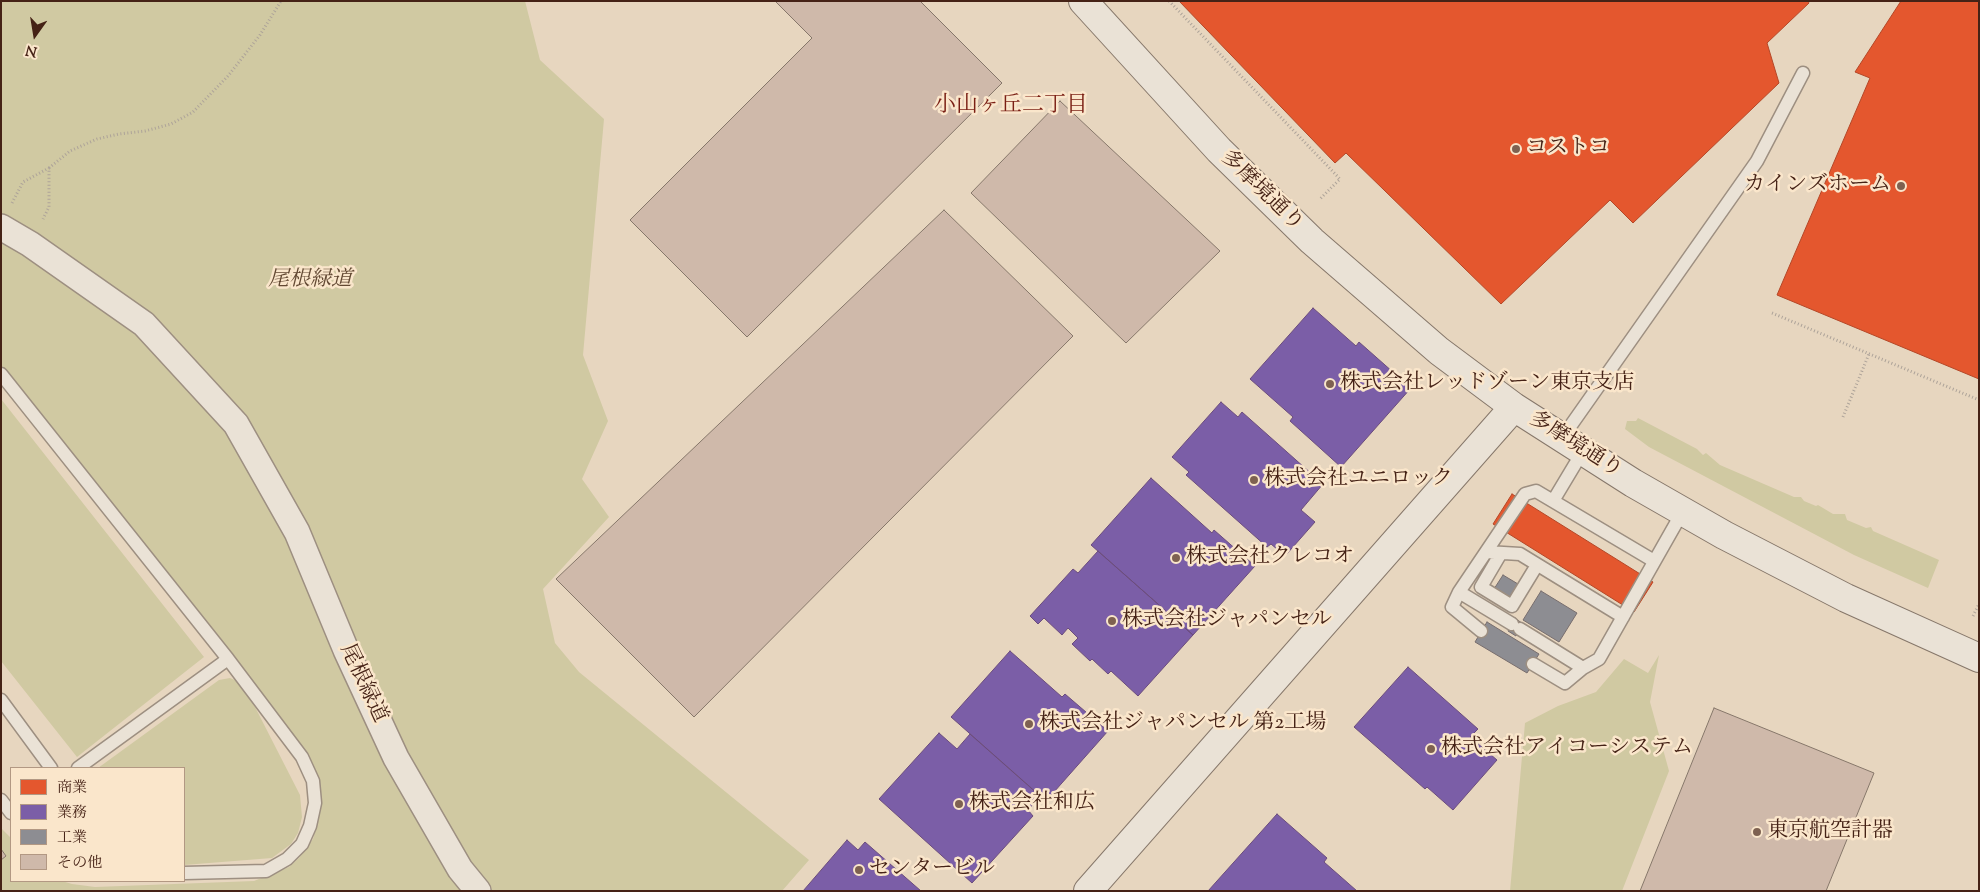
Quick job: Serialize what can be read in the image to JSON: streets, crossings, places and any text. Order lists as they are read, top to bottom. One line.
{"streets":{"street":["多摩境通り","尾根緑道"]},"districts":["小山ヶ丘二丁目"],"parks":["尾根緑道"],"places":["コストコ","カインズホーム","株式会社レッドゾーン東京支店","株式会社ユニロック","株式会社クレコオ","株式会社ジャパンセル","株式会社ジャパンセル 第2工場","株式会社アイコーシステム","株式会社和広","東京航空計器","センタービル"],"legend":["商業","業務","工業","その他"],"north":"bottom"}
